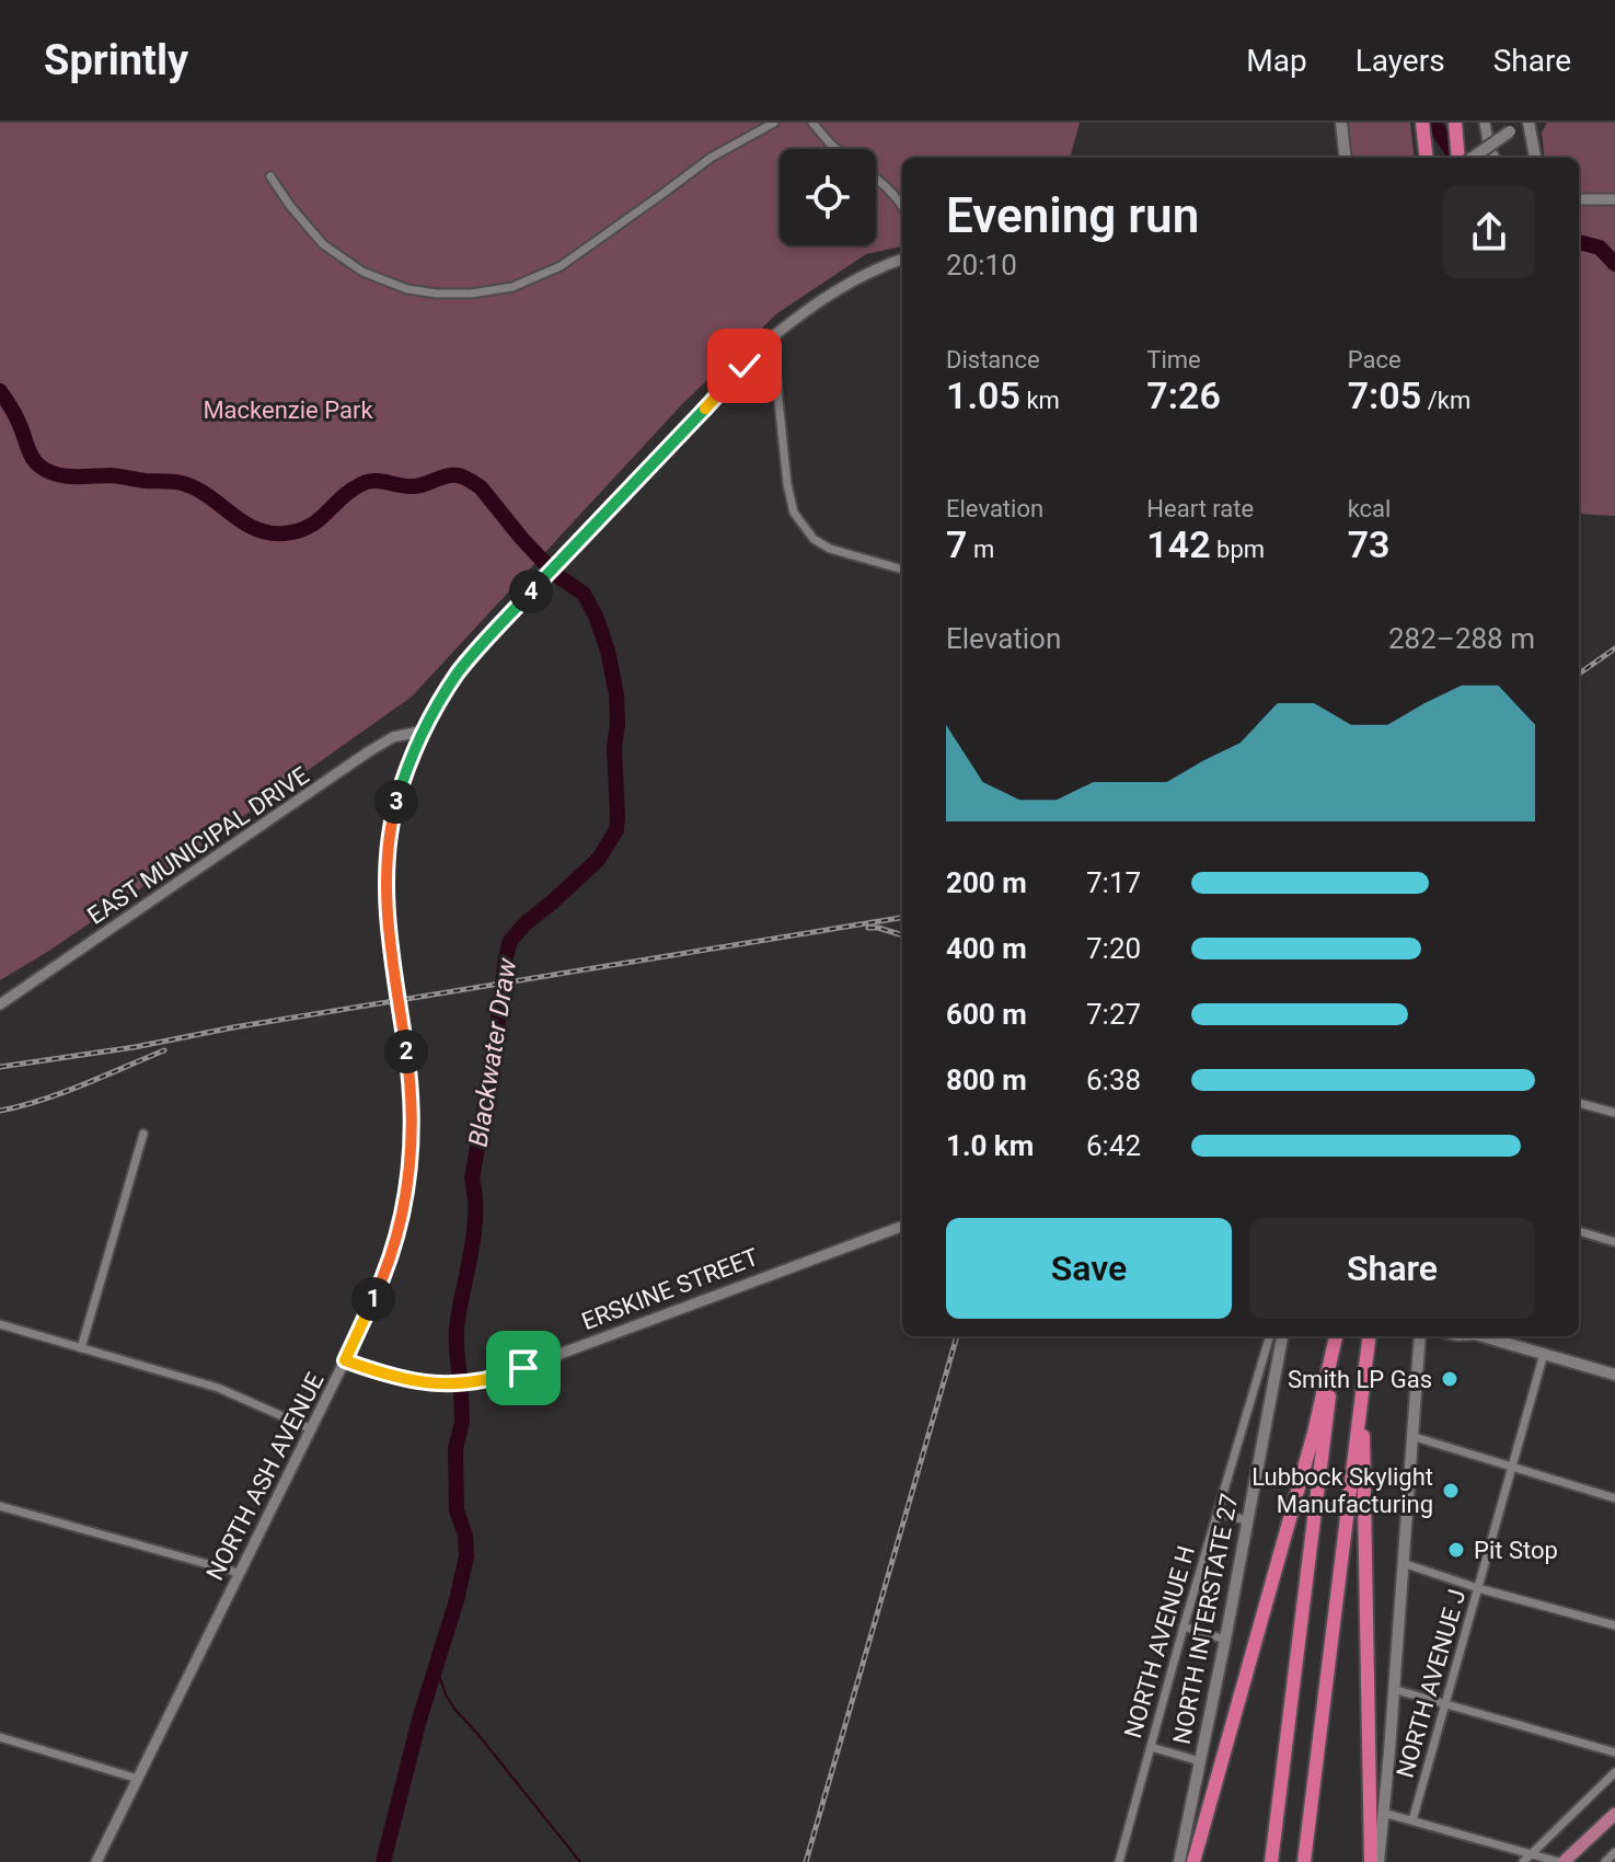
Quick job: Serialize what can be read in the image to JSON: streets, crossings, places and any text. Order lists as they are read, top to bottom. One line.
{"streets":{"main road":["NORTH INTERSTATE 27"],"street":["EAST MUNICIPAL DRIVE","ERSKINE STREET","NORTH ASH AVENUE","NORTH AVENUE H","NORTH AVENUE J"]},"crossings":[["EAST MUNICIPAL DRIVE","NORTH ASH AVENUE"],["ERSKINE STREET","NORTH ASH AVENUE"]],"water":["Blackwater Draw"],"parks":["Mackenzie Park"],"places":["Smith LP Gas","Lubbock Skylight Manufacturing","Pit Stop"],"page":{"header":"Sprintly","nav":["Map","Layers","Share"],"heading":["Evening run","20:10"],"stats":[["Distance","1.05 km"],["Time","7:26"],["Pace","7:05 /km"],["Elevation","7 m"],["Heart rate","142 bpm"],["kcal","73"]],"pins":["4","3","2","1"],"chart":["Elevation","282–288 m"],"list":[{"name":"200 m","note":"7:17"},{"name":"400 m","note":"7:20"},{"name":"600 m","note":"7:27"},{"name":"800 m","note":"6:38"},{"name":"1.0 km","note":"6:42"}],"buttons":["Save","Share"]}}
